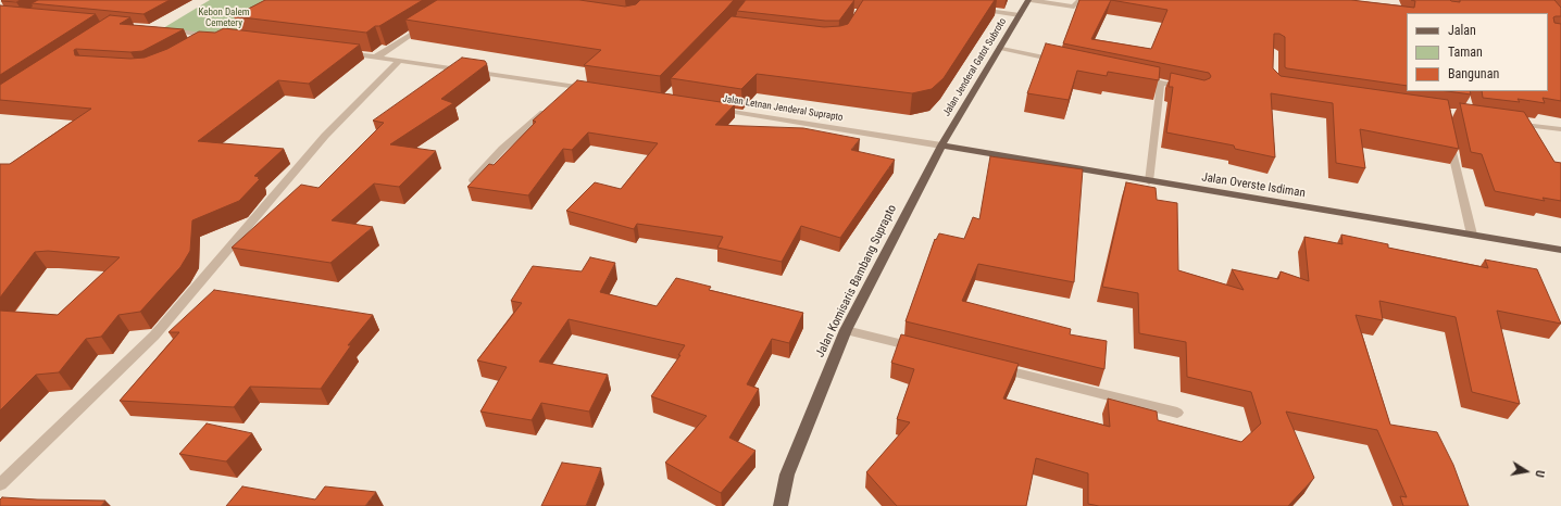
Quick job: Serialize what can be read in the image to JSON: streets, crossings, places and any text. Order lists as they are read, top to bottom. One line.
{"streets":{"main road":["Jalan Jenderal Gatot Subroto","Jalan Overste Isdiman","Jalan Komisaris Bambang Suprapto"],"street":["Jalan Letnan Jenderal Suprapto"]},"crossings":[["Jalan Jenderal Gatot Subroto","Jalan Letnan Jenderal Suprapto"],["Jalan Jenderal Gatot Subroto","Jalan Overste Isdiman"],["Jalan Jenderal Gatot Subroto","Jalan Komisaris Bambang Suprapto"],["Jalan Letnan Jenderal Suprapto","Jalan Overste Isdiman"],["Jalan Letnan Jenderal Suprapto","Jalan Komisaris Bambang Suprapto"],["Jalan Overste Isdiman","Jalan Komisaris Bambang Suprapto"]],"parks":["Kebon Dalem Cemetery"],"legend":["Jalan","Taman","Bangunan"],"north":"right"}
